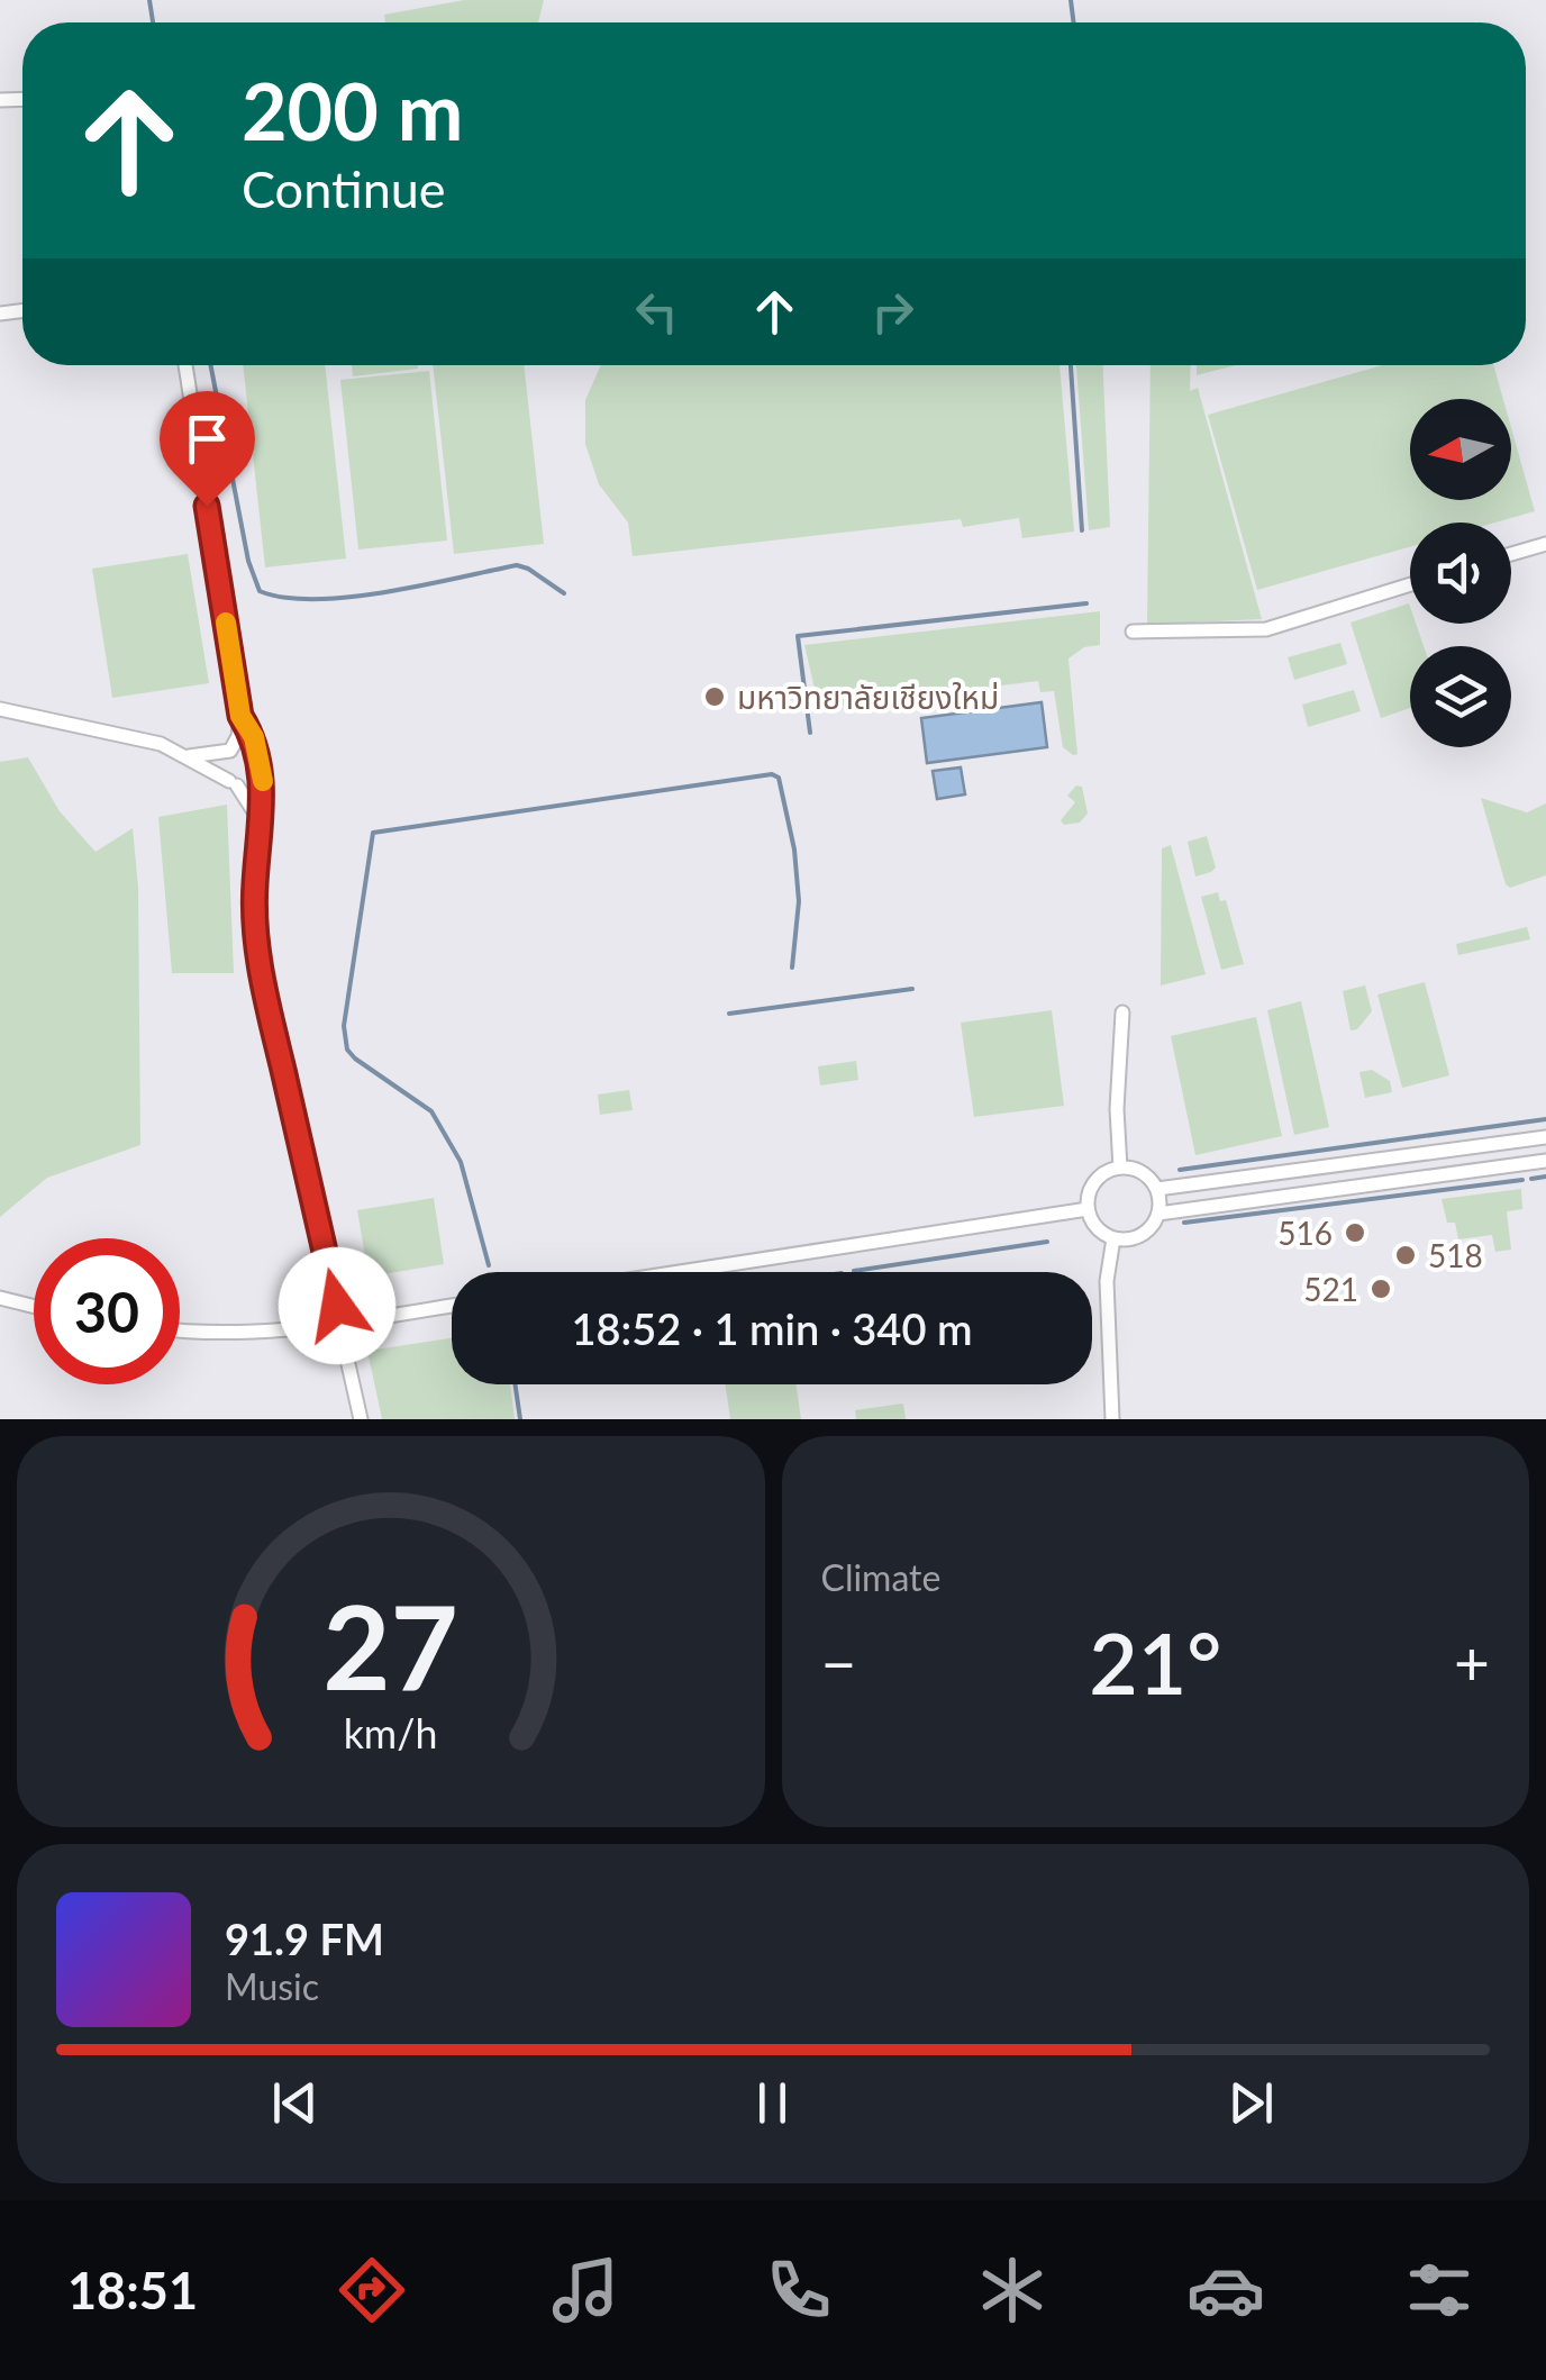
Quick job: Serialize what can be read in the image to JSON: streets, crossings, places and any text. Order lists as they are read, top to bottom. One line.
{"places":["มหาวิทยาลัยเชียงใหม่","516","518","521"],"north":"left","page":{"turn":["200 m","Continue"],"limit":"30","trip":"18:52 · 1 min · 340 m","tile":"Climate","heat":["−","21°","+"],"song":["91.9 FM","Music"],"tabs":"18:51","gauge":["27","km/h"]}}
